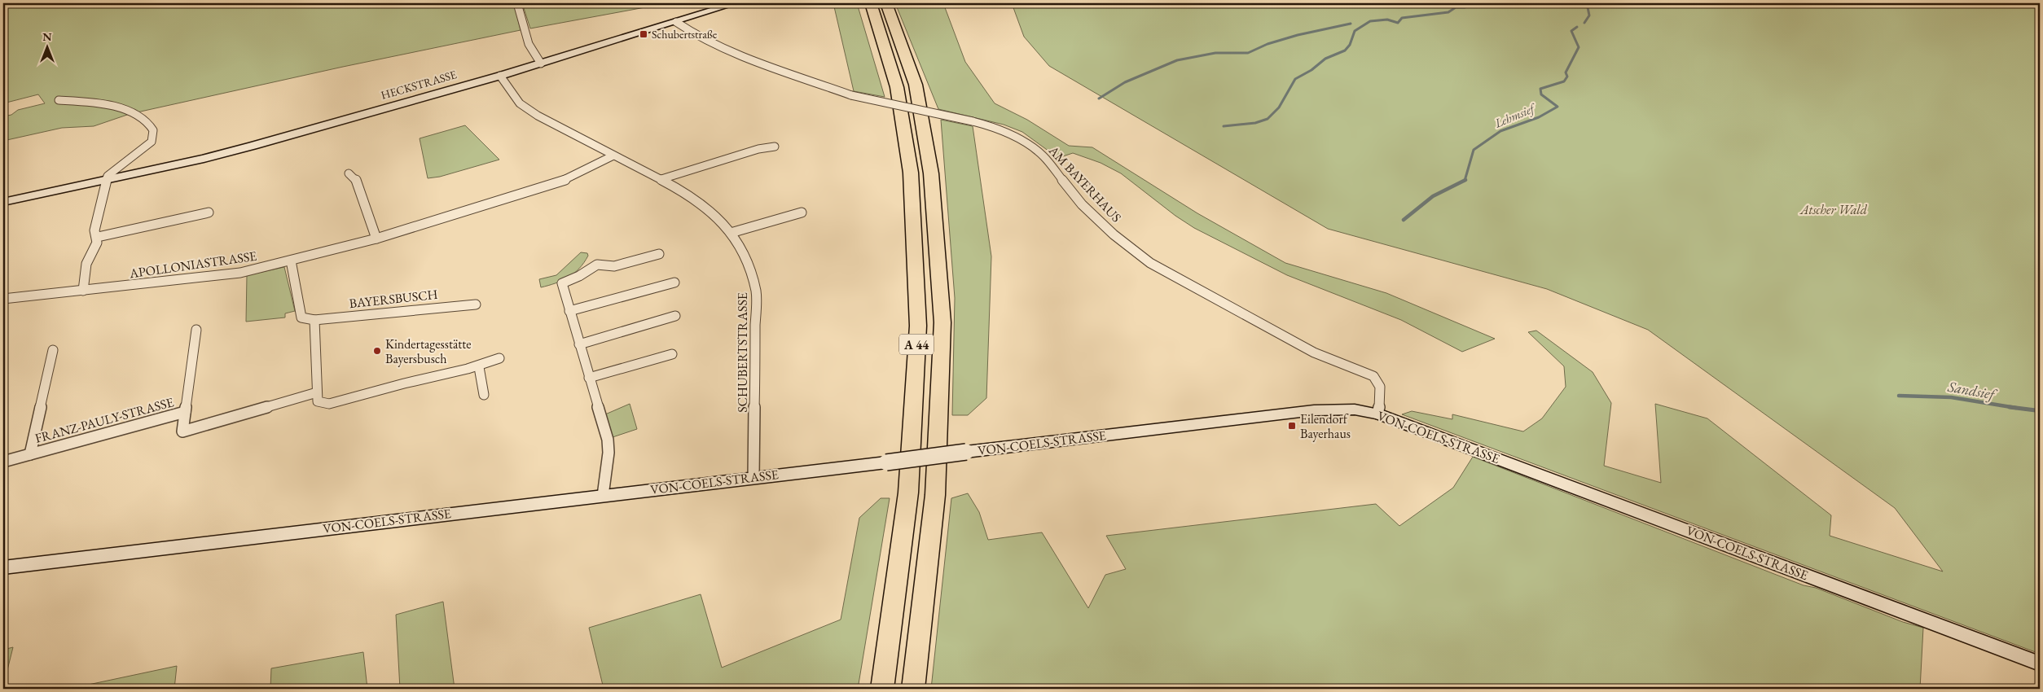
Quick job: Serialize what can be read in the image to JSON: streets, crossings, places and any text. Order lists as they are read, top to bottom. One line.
{"streets":{"highway":["A 44"],"main road":["HECKSTRASSE","VON-COELS-STRASSE"],"street":["AM BAYERHAUS","APOLLONIASTRASSE","BAYERSBUSCH","SCHUBERTSTRASSE","FRANZ-PAULY-STRASSE"]},"crossings":[["HECKSTRASSE","AM BAYERHAUS"],["HECKSTRASSE","SCHUBERTSTRASSE"],["AM BAYERHAUS","VON-COELS-STRASSE"],["APOLLONIASTRASSE","SCHUBERTSTRASSE"],["SCHUBERTSTRASSE","VON-COELS-STRASSE"]],"water":["Lehmsief","Sandsief"],"parks":["Atscher Wald"],"places":{"transit":["Schubertstraße","Eilendorf Bayerhaus"],"other":["Kindertagesstätte Bayersbusch"]},"north":"top"}
